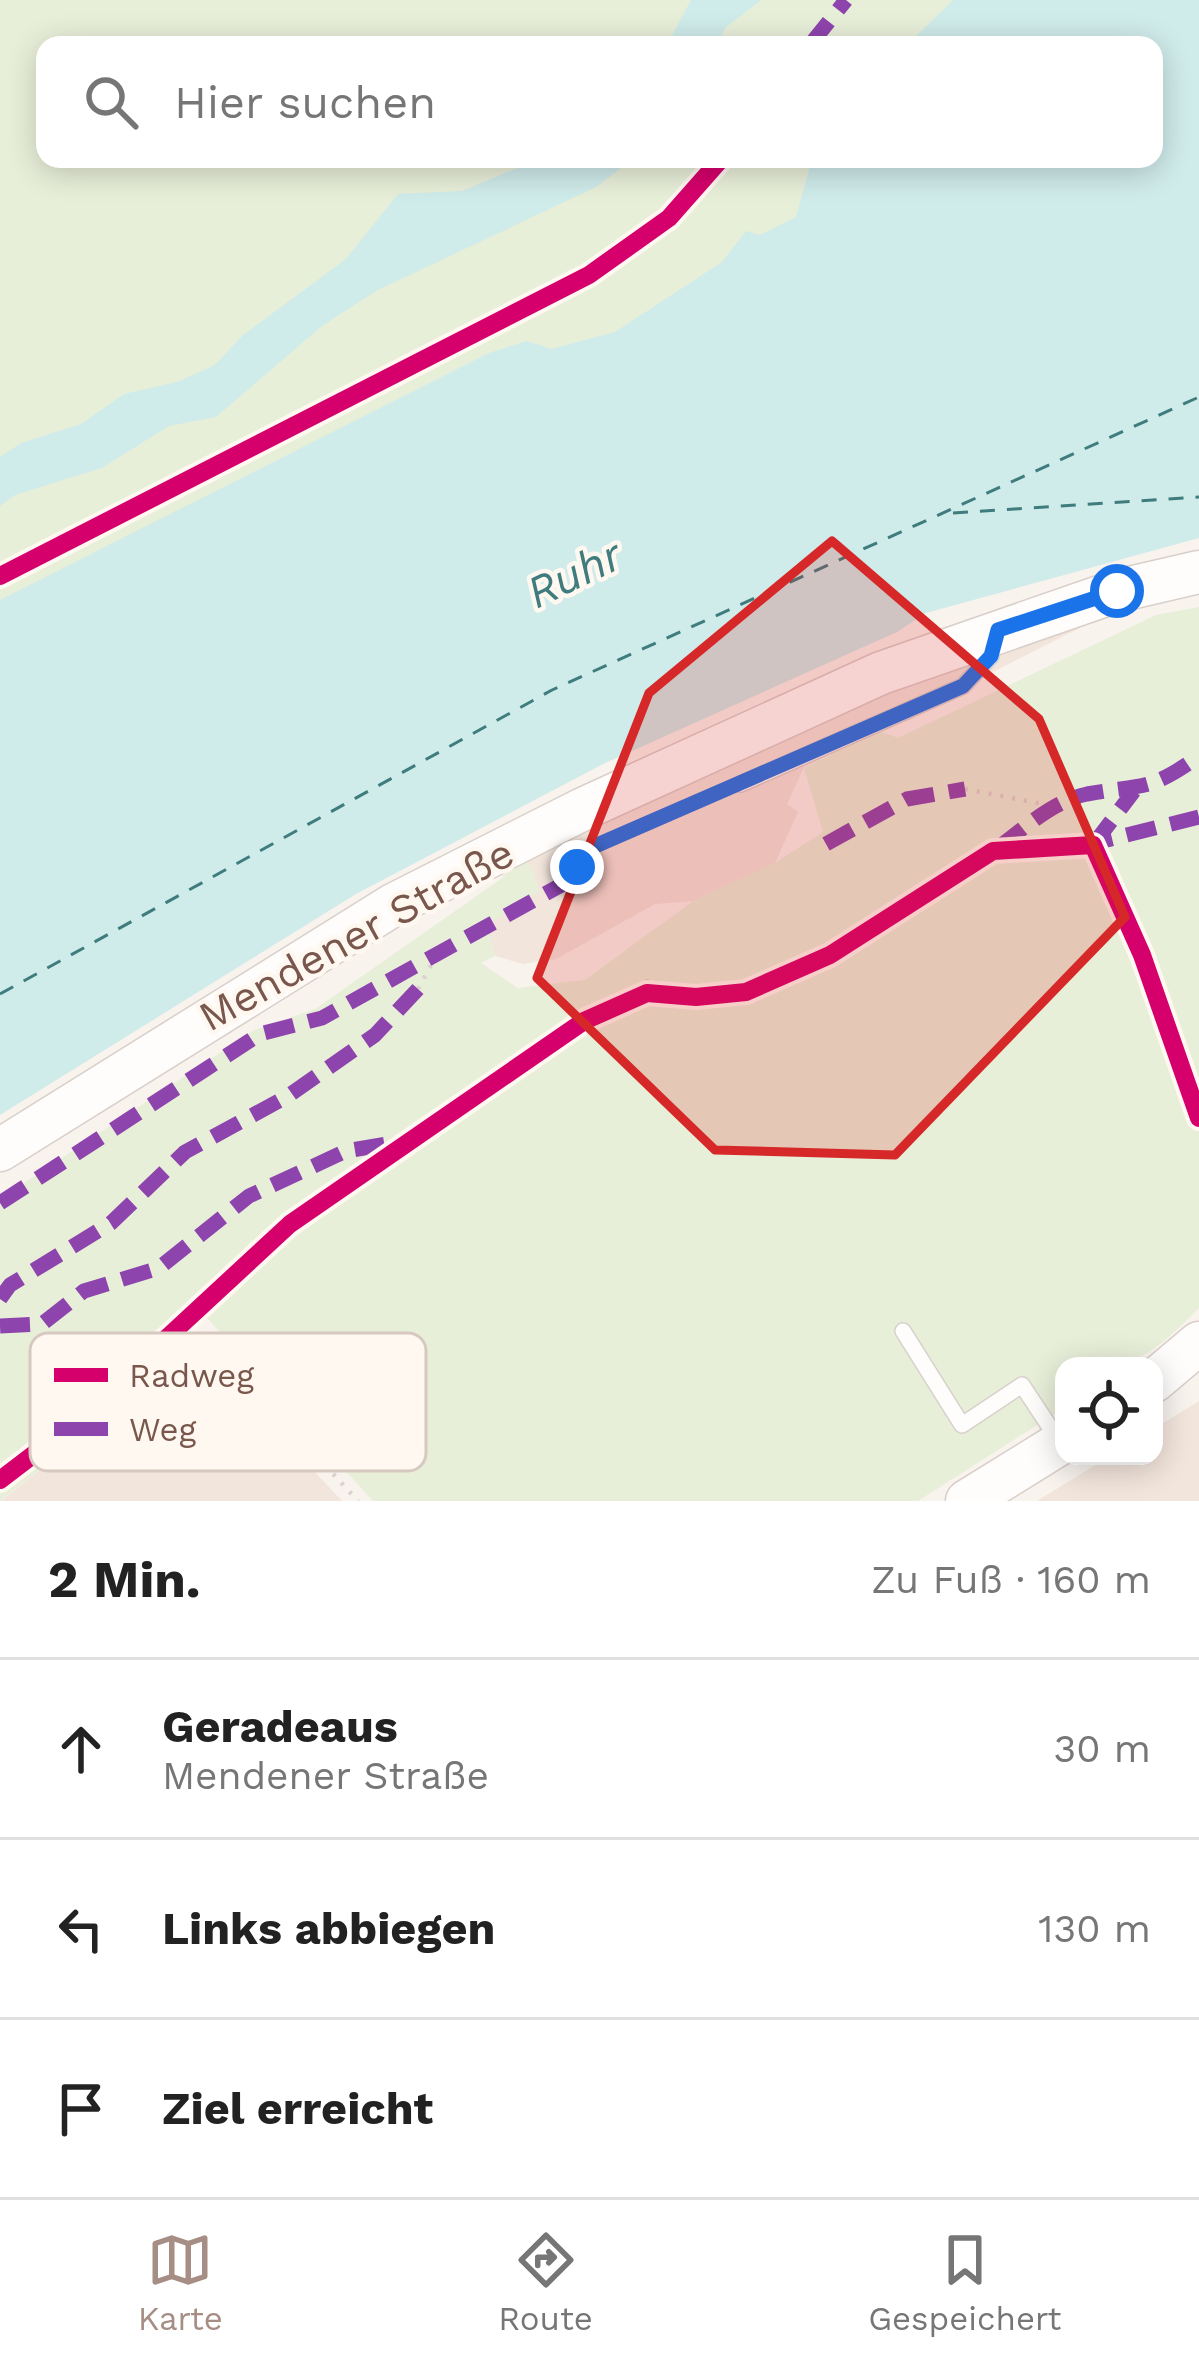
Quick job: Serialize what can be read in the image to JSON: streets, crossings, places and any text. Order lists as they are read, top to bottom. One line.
{"streets":{"street":["Mendener Straße"]},"water":["Ruhr"],"legend":["Radweg","Weg"],"page":{"search":"Hier suchen","heading":["2 Min.","Zu Fuß · 160 m"],"list":[["Geradeaus","Mendener Straße","30 m"],["Links abbiegen","130 m"],"Ziel erreicht"],"nav":["Karte","Route","Gespeichert"]}}
